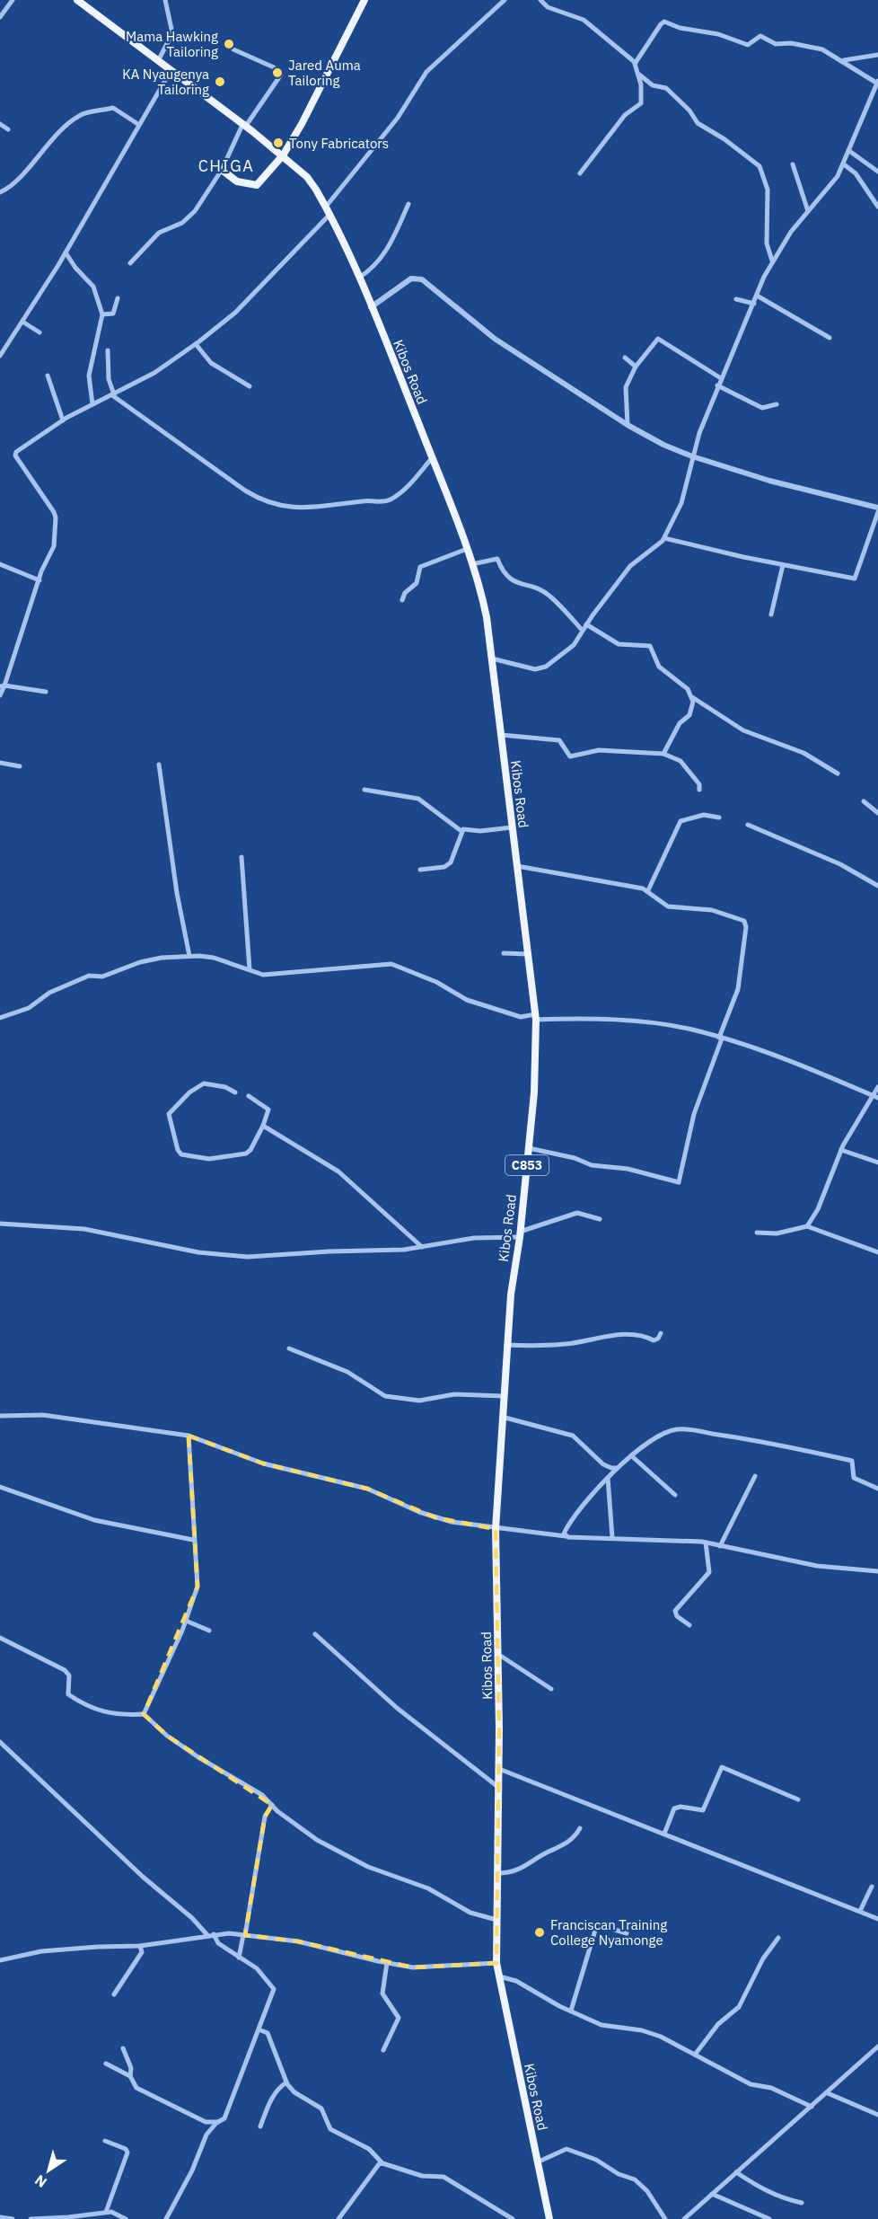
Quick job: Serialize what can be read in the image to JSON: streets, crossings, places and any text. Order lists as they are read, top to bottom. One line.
{"streets":{"main road":["Kibos Road","C853"]},"districts":["CHIGA"],"places":["Mama Hawking Tailoring","Jared Auma Tailoring","KA Nyaugenya Tailoring","Tony Fabricators","Franciscan Training College Nyamonge"],"north":"bottom left"}
